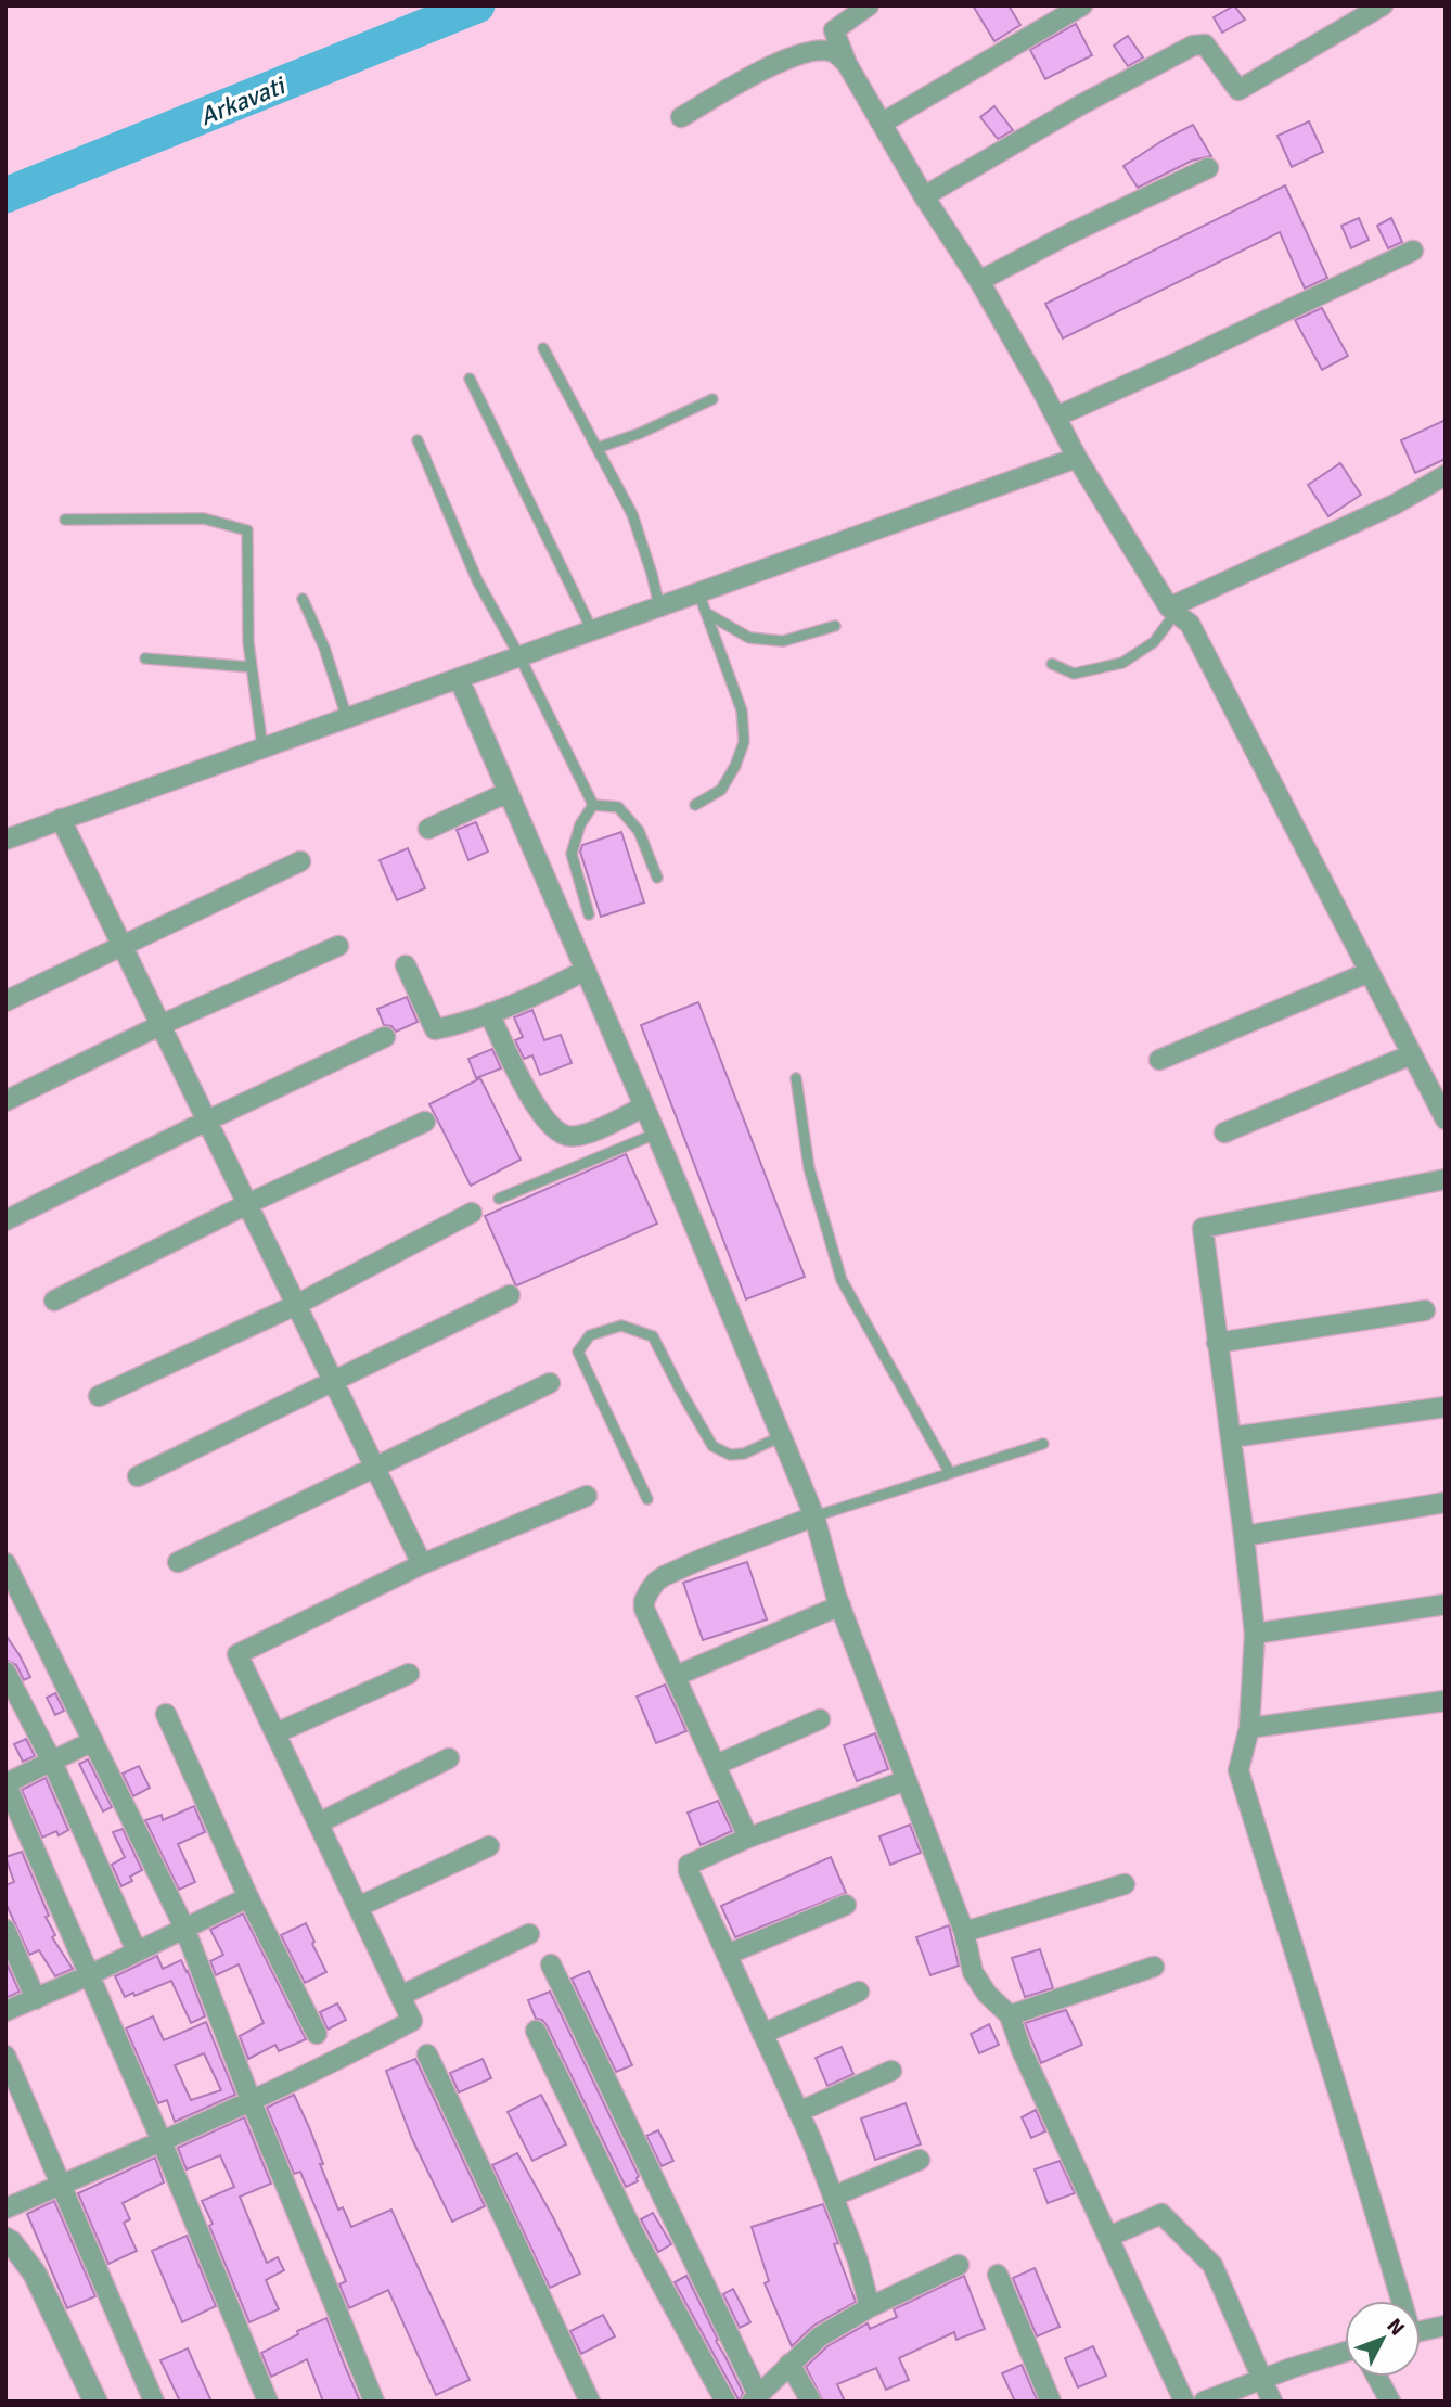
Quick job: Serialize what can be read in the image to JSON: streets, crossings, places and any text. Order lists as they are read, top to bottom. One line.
{"water":["Arkavati"],"north":"top right"}
